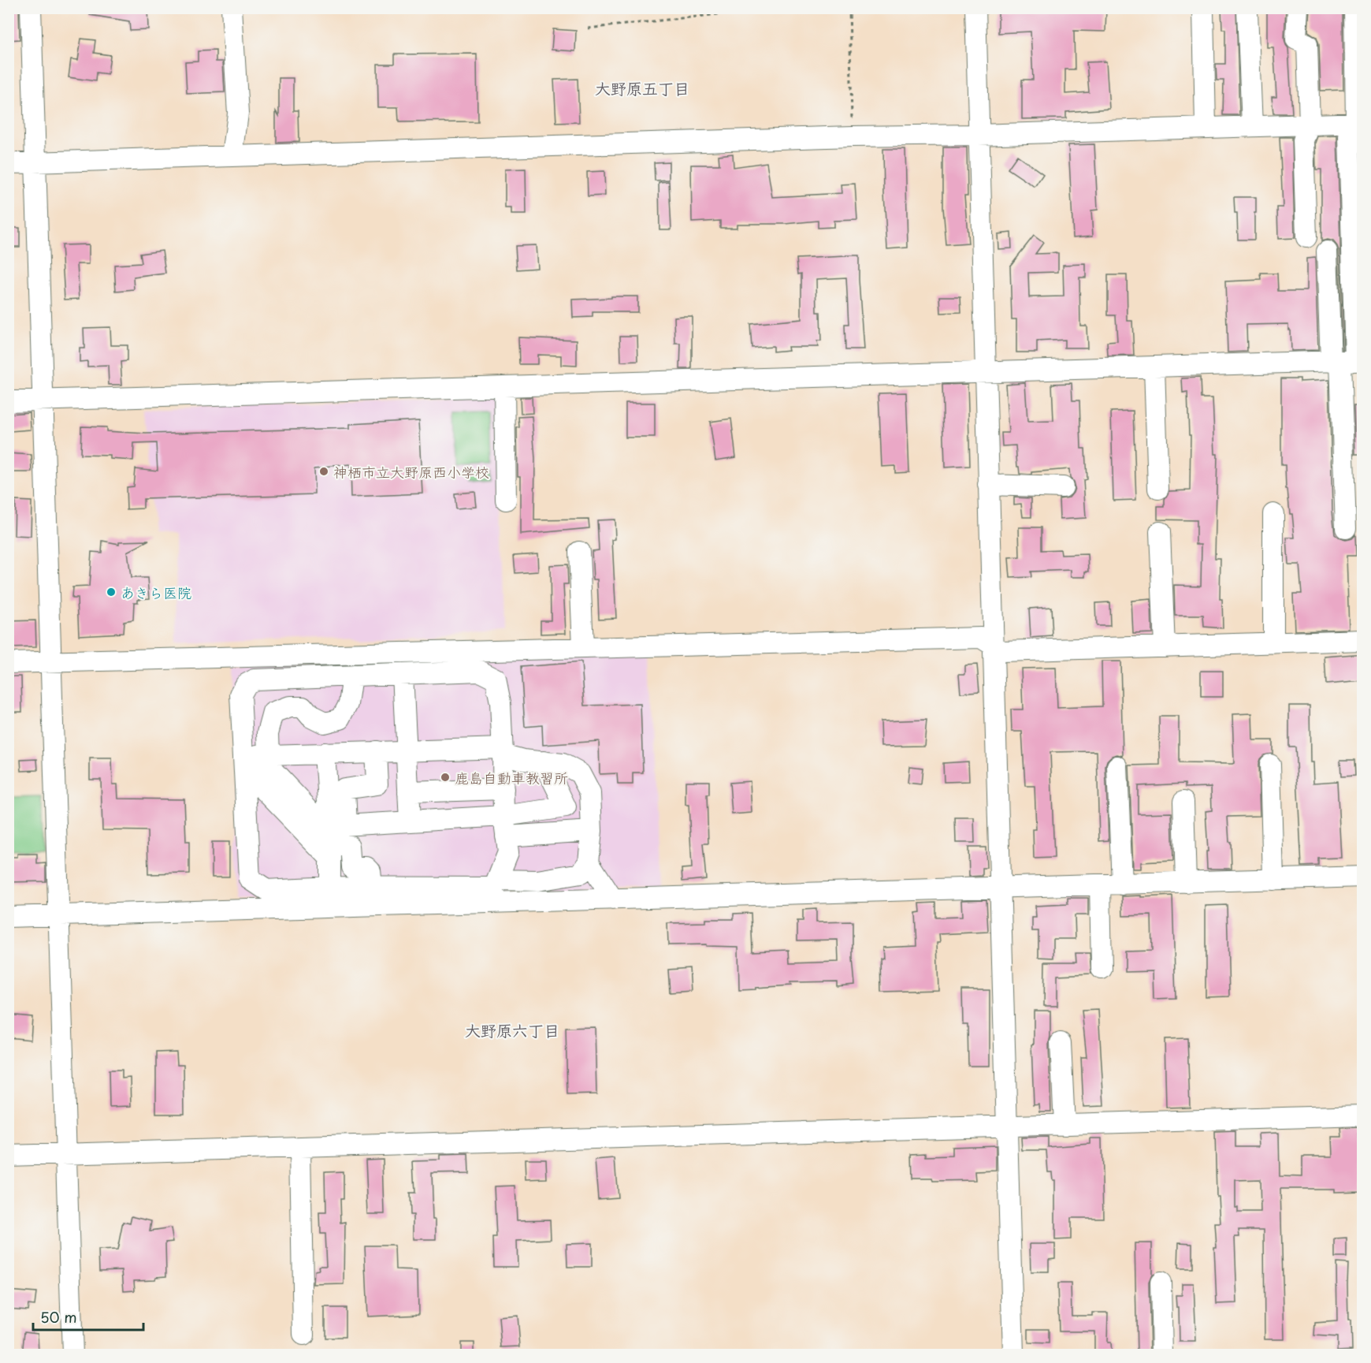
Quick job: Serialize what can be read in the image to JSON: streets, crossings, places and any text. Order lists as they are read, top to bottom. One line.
{"districts":["大野原五丁目","大野原六丁目"],"places":["神栖市立大野原西小学校","あきら医院","鹿島自動車教習所"],"scale_bar":"50 m"}
